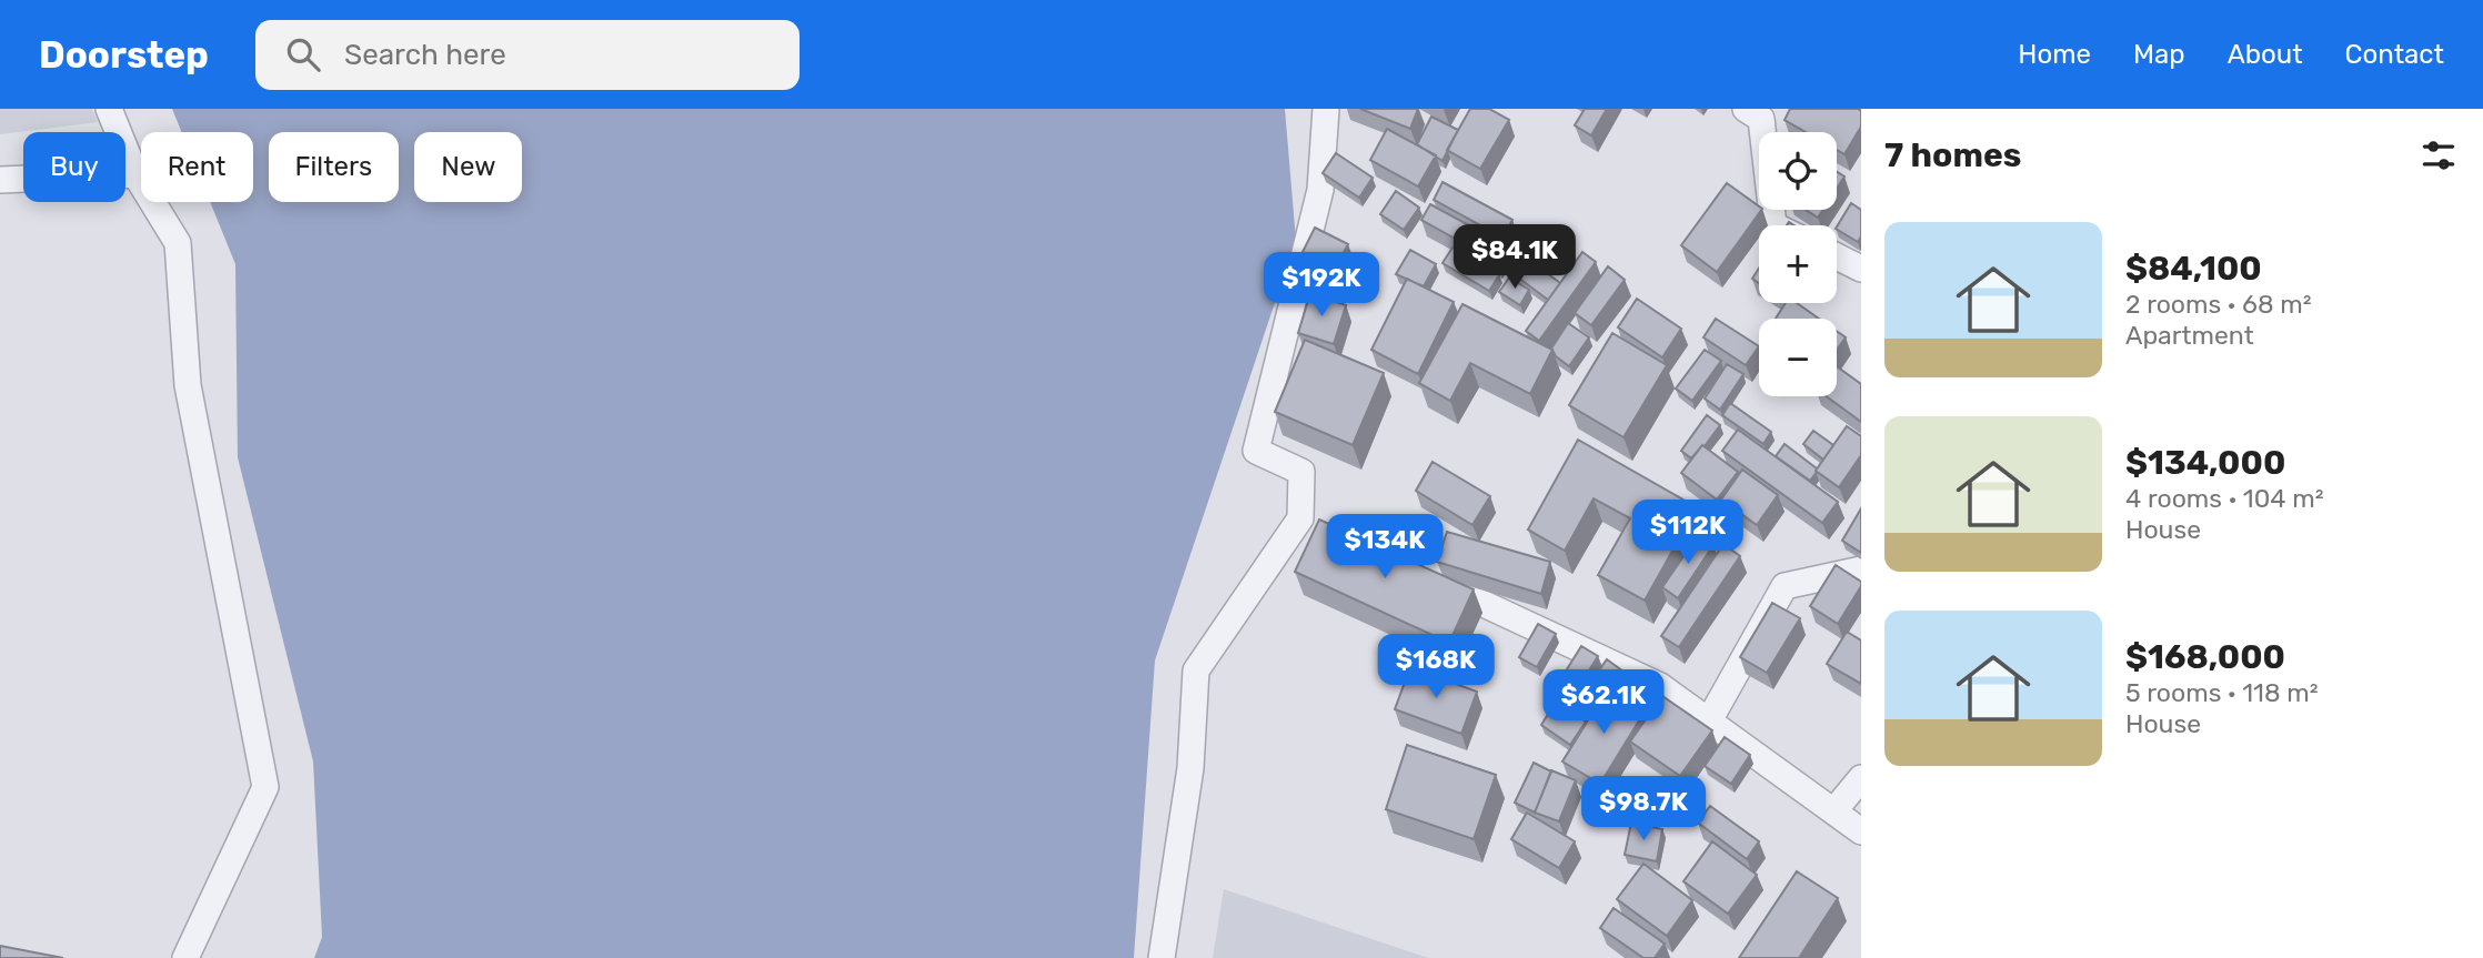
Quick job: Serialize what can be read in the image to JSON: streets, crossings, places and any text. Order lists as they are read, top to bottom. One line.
{"page":{"header":"Doorstep","search":"Search here","nav":["Home","Map","About","Contact"],"heading":"7 homes","map_buttons":["+","−"],"chip":["Buy","Rent","Filters","New"],"list":[{"name":"$84,100","note":"2 rooms · 68 m² · Apartment"},{"name":"$134,000","note":"4 rooms · 104 m² · House"},{"name":"$168,000","note":"5 rooms · 118 m² · House"}],"price":["$84.1K","$192K","$112K","$134K","$168K","$62.1K","$98.7K"]}}
